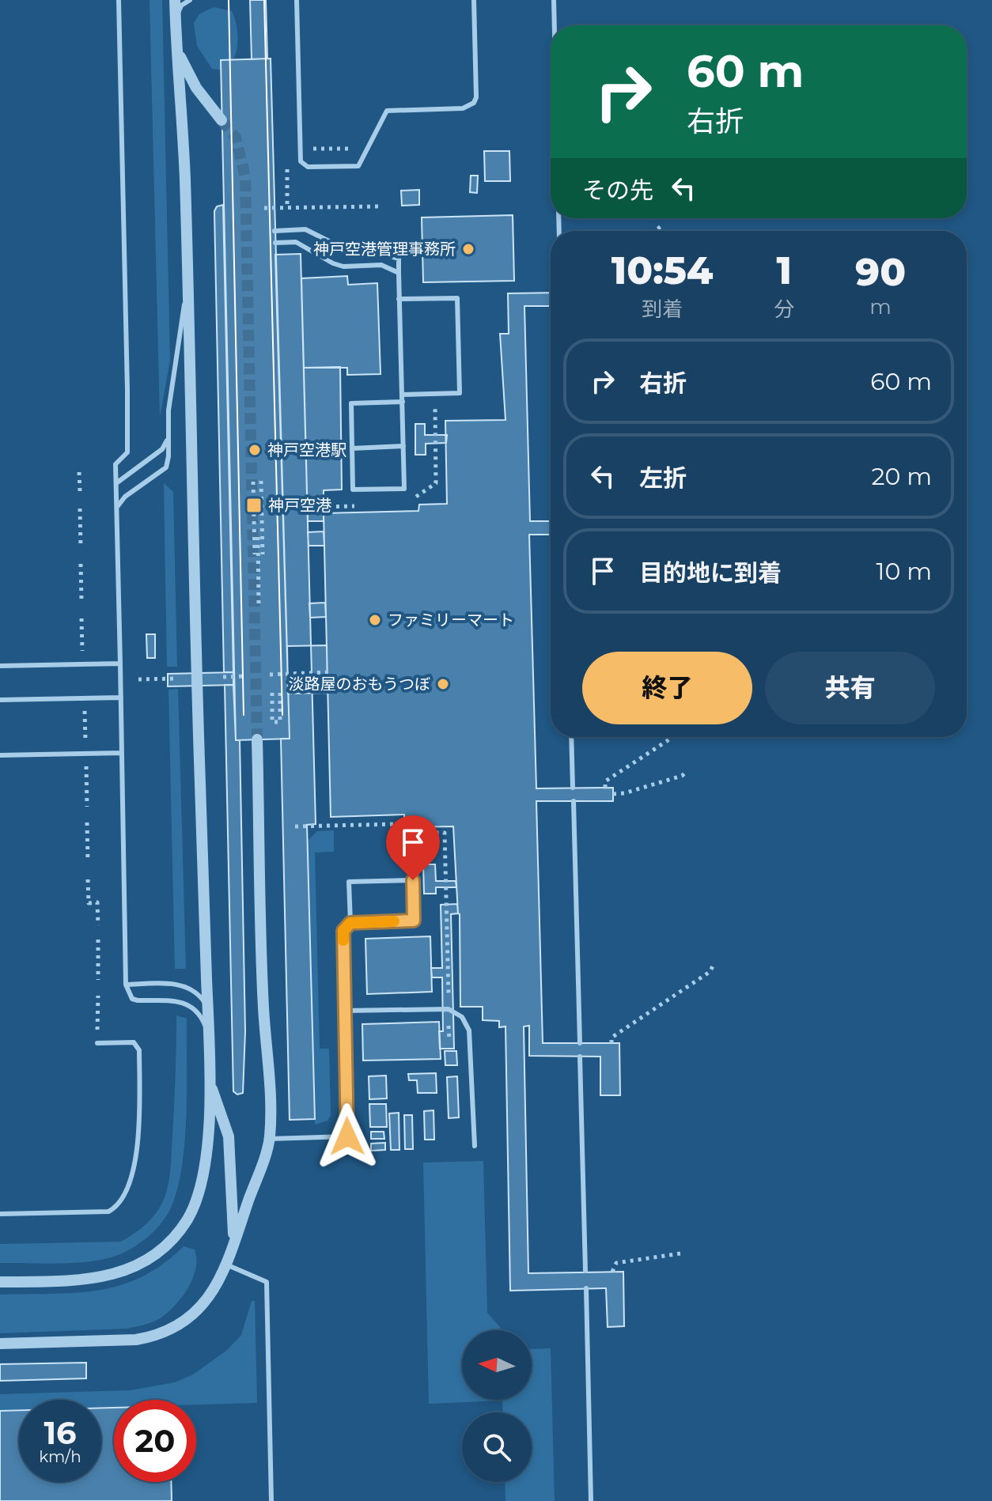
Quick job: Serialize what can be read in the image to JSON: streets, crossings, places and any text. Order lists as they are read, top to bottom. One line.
{"places":{"other":["神戸空港管理事務所","神戸空港駅","ファミリーマート","淡路屋のおもうつぼ"],"transit":["神戸空港"]},"north":"left","page":{"turn":["60 m","右折"],"then":"その先","eta":["10:54","到着","1","分","90","m"],"list":[{"name":"右折","value":"60 m"},{"name":"左折","value":"20 m"},{"name":"目的地に到着","value":"10 m"}],"buttons":["終了","共有"],"speed":"16 km/h","limit":"20"}}
